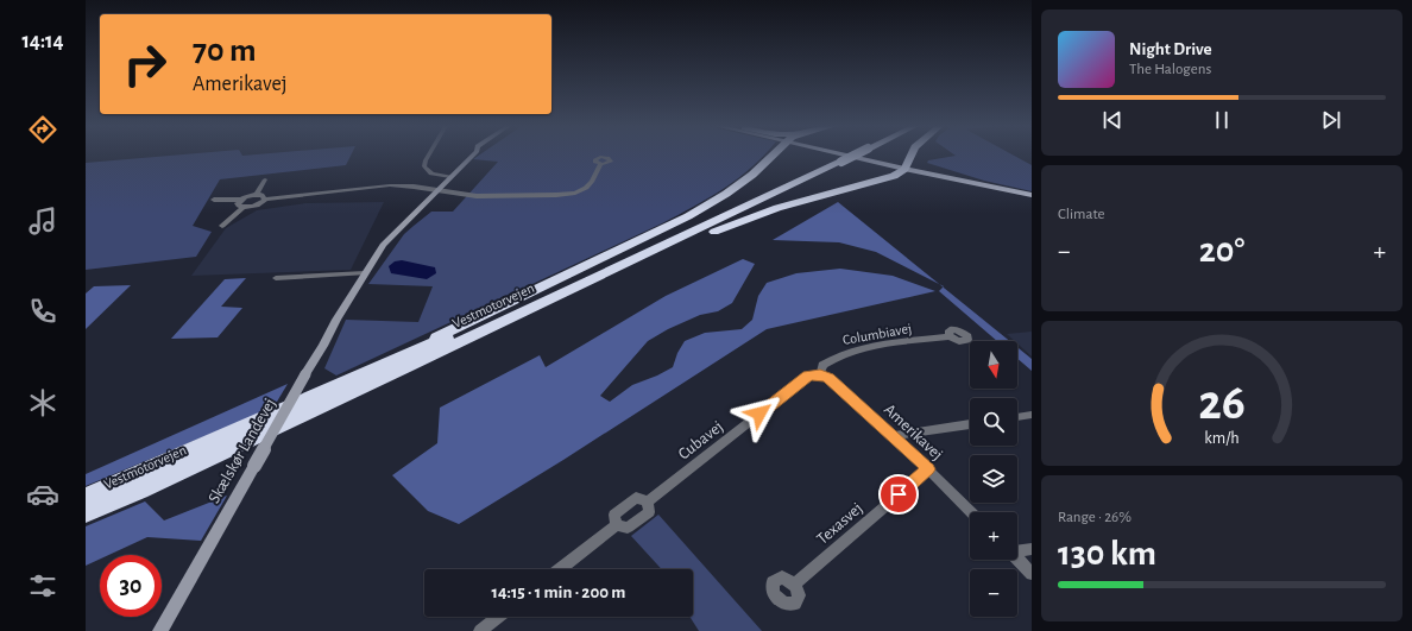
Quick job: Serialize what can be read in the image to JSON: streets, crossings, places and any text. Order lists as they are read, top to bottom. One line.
{"streets":{"highway":["Vestmotorvejen"],"street":["Columbiavej","Amerikavej","Cubavej","Skælskør Landevej","Texasvej"]},"crossings":[["Columbiavej","Amerikavej"],["Columbiavej","Cubavej"],["Amerikavej","Cubavej"],["Amerikavej","Texasvej"]],"north":"bottom","page":{"tabs":"14:14","turn":["70 m","Amerikavej"],"song":["Night Drive","The Halogens"],"tile":["Climate",["Range · 26%","130 km"]],"heat":["−","20°","+"],"map_buttons":["+","−"],"limit":"30","trip":"14:15 · 1 min · 200 m","gauge":["26","km/h"]}}
